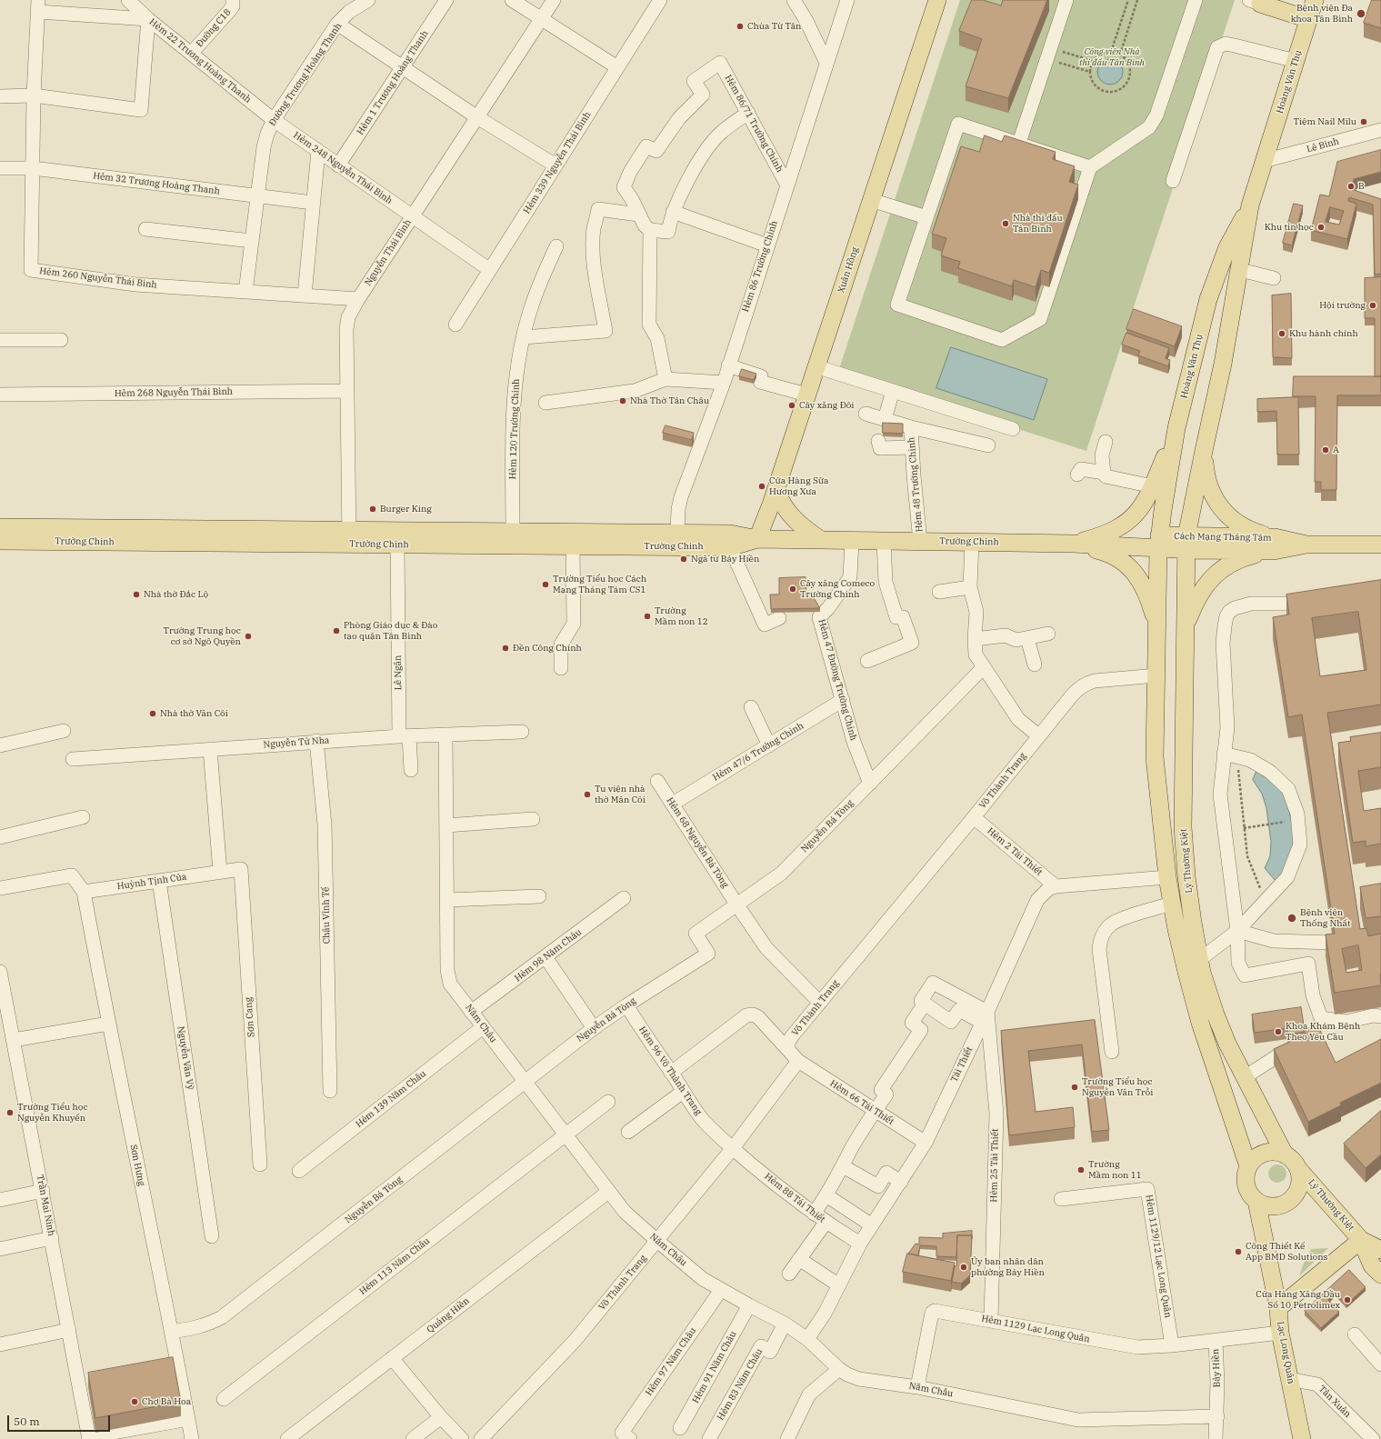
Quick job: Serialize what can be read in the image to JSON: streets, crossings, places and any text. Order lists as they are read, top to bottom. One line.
{"streets":{"main road":["Hoàng Văn Thụ","Xuân Hồng","Cách Mạng Tháng Tám","Trường Chinh","Lý Thường Kiệt","Lạc Long Quân"],"street":["Đường C18","Hẻm 22 Trương Hoàng Thanh","Đường Trương Hoàng Thanh","Hẻm 1 Trương Hoàng Thanh","Hẻm 86/71 Trường Chinh","Lê Bình","Hẻm 339 Nguyễn Thái Bình","Hẻm 248 Nguyễn Thái Bình","Hẻm 32 Trương Hoàng Thanh","Nguyễn Thái Bình","Hẻm 86 Trường Chinh","Hẻm 260 Nguyễn Thái Bình","Hẻm 268 Nguyễn Thái Bình","Hẻm 120 Trường Chinh","Hẻm 48 Trường Chinh","Lê Ngân","Hẻm 47 Đường Trường Chinh","Nguyễn Tử Nha","Hẻm 47/6 Trường Chinh","Võ Thành Trang","Nguyễn Bá Tòng","Hẻm 68 Nguyễn Bá Tòng","Hẻm 2 Tái Thiết","Huỳnh Tịnh Của","Châu Vĩnh Tế","Hẻm 98 Năm Châu","Sơn Cang","Năm Châu","Nguyễn Văn Vỹ","Tái Thiết","Hẻm 96 Võ Thành Trang","Hẻm 139 Năm Châu","Hẻm 66 Tái Thiết","Sơn Hưng","Hẻm 25 Tài Thiết","Hẻm 88 Tái Thiết","Trần Mai Ninh","Hẻm 1129/12 Lạc Long Quân","Hẻm 113 Năm Châu","Quảng Hiền","Hẻm 1129 Lạc Long Quân","Hẻm 97 Năm Châu","Hẻm 91 Năm Châu","Bảy Hiền","Hẻm 83 Năm Châu","Tân Xuân"]},"crossings":[["Đường C18","Hẻm 22 Trương Hoàng Thanh"],["Hẻm 22 Trương Hoàng Thanh","Đường Trương Hoàng Thanh"],["Hẻm 22 Trương Hoàng Thanh","Hẻm 248 Nguyễn Thái Bình"],["Đường Trương Hoàng Thanh","Hẻm 248 Nguyễn Thái Bình"],["Đường Trương Hoàng Thanh","Hẻm 32 Trương Hoàng Thanh"],["Đường Trương Hoàng Thanh","Hẻm 260 Nguyễn Thái Bình"],["Hoàng Văn Thụ","Lê Bình"],["Hoàng Văn Thụ","Cách Mạng Tháng Tám"],["Hoàng Văn Thụ","Trường Chinh"],["Hoàng Văn Thụ","Lý Thường Kiệt"],["Hẻm 1 Trương Hoàng Thanh","Hẻm 248 Nguyễn Thái Bình"],["Hẻm 86/71 Trường Chinh","Hẻm 86 Trường Chinh"],["Hẻm 339 Nguyễn Thái Bình","Hẻm 248 Nguyễn Thái Bình"],["Hẻm 248 Nguyễn Thái Bình","Nguyễn Thái Bình"],["Hẻm 32 Trương Hoàng Thanh","Hẻm 260 Nguyễn Thái Bình"],["Nguyễn Thái Bình","Hẻm 260 Nguyễn Thái Bình"],["Nguyễn Thái Bình","Hẻm 268 Nguyễn Thái Bình"],["Nguyễn Thái Bình","Trường Chinh"],["Hẻm 86 Trường Chinh","Trường Chinh"],["Xuân Hồng","Trường Chinh"],["Hẻm 120 Trường Chinh","Trường Chinh"],["Hẻm 48 Trường Chinh","Trường Chinh"],["Cách Mạng Tháng Tám","Trường Chinh"],["Cách Mạng Tháng Tám","Lý Thường Kiệt"],["Trường Chinh","Lê Ngân"],["Trường Chinh","Hẻm 47 Đường Trường Chinh"],["Lê Ngân","Nguyễn Tử Nha"],["Hẻm 47 Đường Trường Chinh","Hẻm 47/6 Trường Chinh"],["Hẻm 47 Đường Trường Chinh","Nguyễn Bá Tòng"],["Nguyễn Tử Nha","Châu Vĩnh Tế"],["Nguyễn Tử Nha","Năm Châu"],["Hẻm 47/6 Trường Chinh","Hẻm 68 Nguyễn Bá Tòng"],["Võ Thành Trang","Hẻm 68 Nguyễn Bá Tòng"],["Võ Thành Trang","Hẻm 2 Tái Thiết"],["Võ Thành Trang","Lý Thường Kiệt"],["Võ Thành Trang","Năm Châu"],["Võ Thành Trang","Hẻm 96 Võ Thành Trang"],["Võ Thành Trang","Hẻm 66 Tái Thiết"],["Võ Thành Trang","Hẻm 88 Tái Thiết"],["Nguyễn Bá Tòng","Hẻm 68 Nguyễn Bá Tòng"],["Nguyễn Bá Tòng","Năm Châu"],["Nguyễn Bá Tòng","Hẻm 96 Võ Thành Trang"],["Nguyễn Bá Tòng","Sơn Hưng"],["Hẻm 2 Tái Thiết","Tái Thiết"],["Lý Thường Kiệt","Tái Thiết"],["Lý Thường Kiệt","Lạc Long Quân"],["Huỳnh Tịnh Của","Sơn Cang"],["Huỳnh Tịnh Của","Nguyễn Văn Vỹ"],["Huỳnh Tịnh Của","Sơn Hưng"],["Hẻm 98 Năm Châu","Năm Châu"],["Năm Châu","Tái Thiết"],["Năm Châu","Hẻm 139 Năm Châu"],["Năm Châu","Hẻm 113 Năm Châu"],["Năm Châu","Quảng Hiền"],["Năm Châu","Hẻm 1129 Lạc Long Quân"],["Năm Châu","Hẻm 97 Năm Châu"],["Năm Châu","Hẻm 91 Năm Châu"],["Năm Châu","Bảy Hiền"],["Năm Châu","Hẻm 83 Năm Châu"],["Tái Thiết","Hẻm 66 Tái Thiết"],["Tái Thiết","Hẻm 25 Tài Thiết"],["Tái Thiết","Hẻm 88 Tái Thiết"],["Hẻm 96 Võ Thành Trang","Hẻm 88 Tái Thiết"],["Hẻm 25 Tài Thiết","Hẻm 1129 Lạc Long Quân"],["Hẻm 1129/12 Lạc Long Quân","Hẻm 1129 Lạc Long Quân"],["Hẻm 1129 Lạc Long Quân","Bảy Hiền"],["Lạc Long Quân","Bảy Hiền"],["Lạc Long Quân","Tân Xuân"]],"parks":["Công viên Nhà thi đấu Tân Bình"],"places":["Bệnh viện Đa khoa Tân Bình","Chùa Từ Tân","Tiệm Nail Milu","B","Nhà thi đấu Tân Bình","Khu tin học","Hội trường","Khu hành chính","Nhà Thờ Tân Châu","Cây xăng Đôi","A","Cửa Hàng Sữa Hương Xưa","Burger King","Ngã tư Bảy Hiền","Trường Tiểu học Cách Mạng Tháng Tám CS1","Cây xăng Comeco Trường Chinh","Nhà thờ Đắc Lộ","Trường Mầm non 12","Phòng Giáo dục & Đào tạo quận Tân Bình","Trường Trung học cơ sở Ngô Quyền","Đền Công Chính","Nhà thờ Văn Côi","Tu viện nhà thờ Mân Côi","Bệnh viện Thống Nhất","Khoa Khám Bệnh Theo Yêu Cầu","Trường Tiểu học Nguyễn Văn Trỗi","Trường Tiểu học Nguyễn Khuyến","Trường Mầm non 11","Công Thiết Kế App BMD Solutions","Ủy ban nhân dân phường Bảy Hiền","Cửa Hàng Xăng Dầu Số 10 Petrolimex","Chợ Bà Hoa"],"scale_bar":"50 m"}
